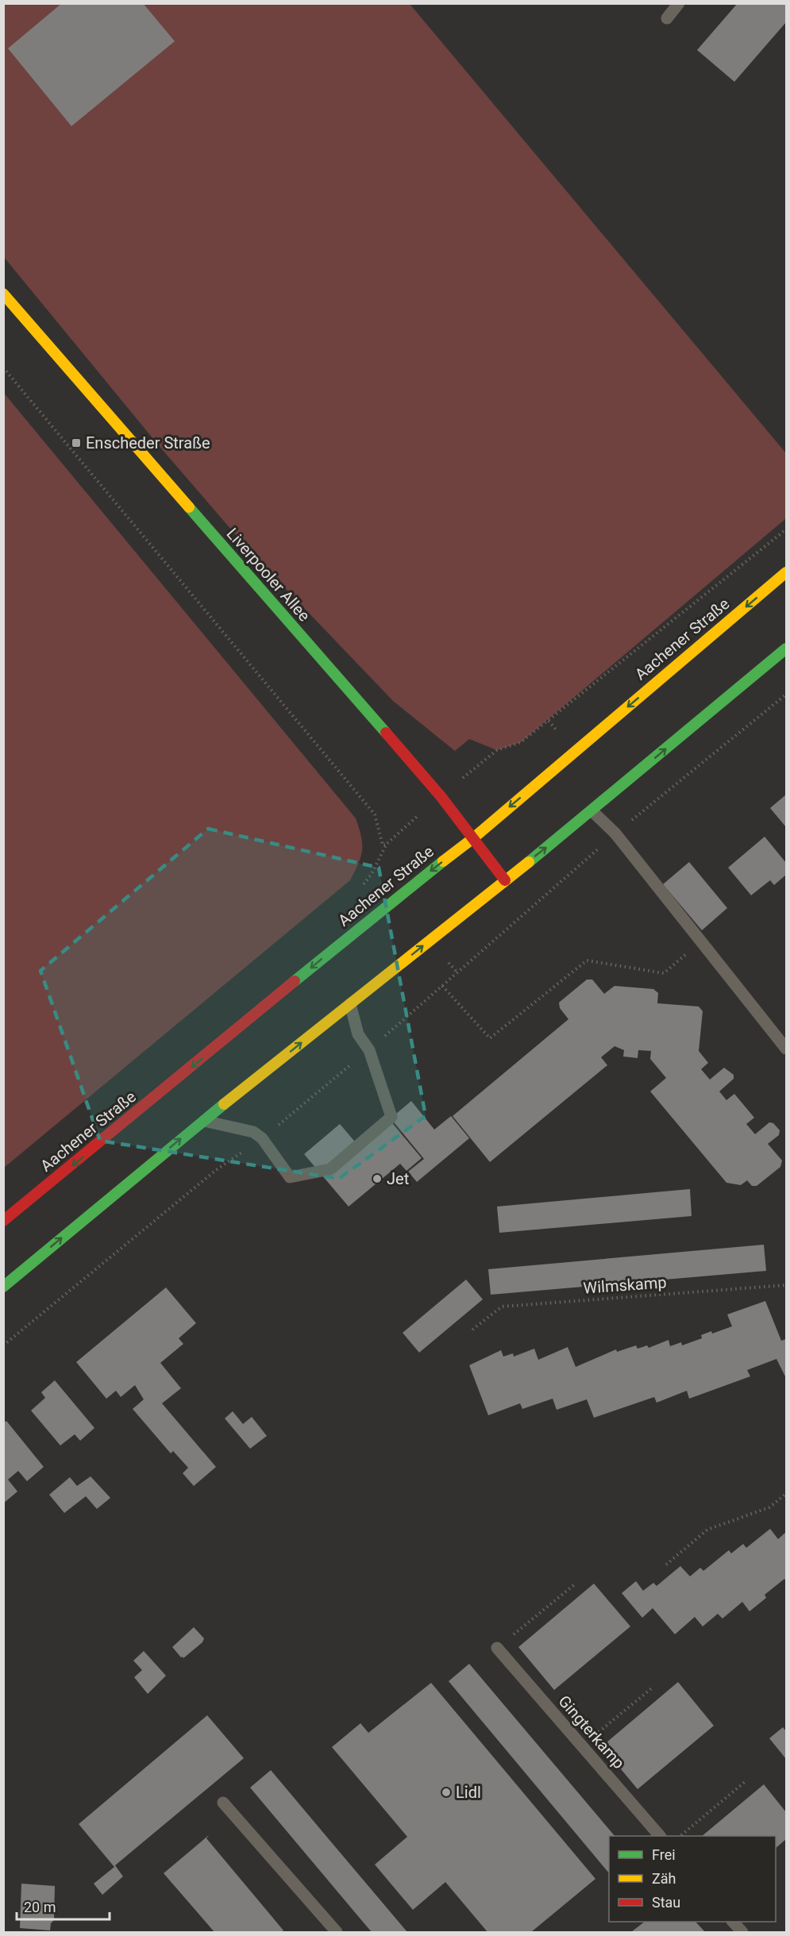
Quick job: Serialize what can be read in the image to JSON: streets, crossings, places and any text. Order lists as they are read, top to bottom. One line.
{"streets":{"main road":["Liverpooler Allee","Aachener Straße"],"lane":["Gingterkamp"],"path":["Wilmskamp"]},"crossings":[["Liverpooler Allee","Aachener Straße"]],"places":{"transit":["Enscheder Straße"],"other":["Jet","Lidl"]},"legend":["Frei","Zäh","Stau"],"scale_bar":"20 m"}
